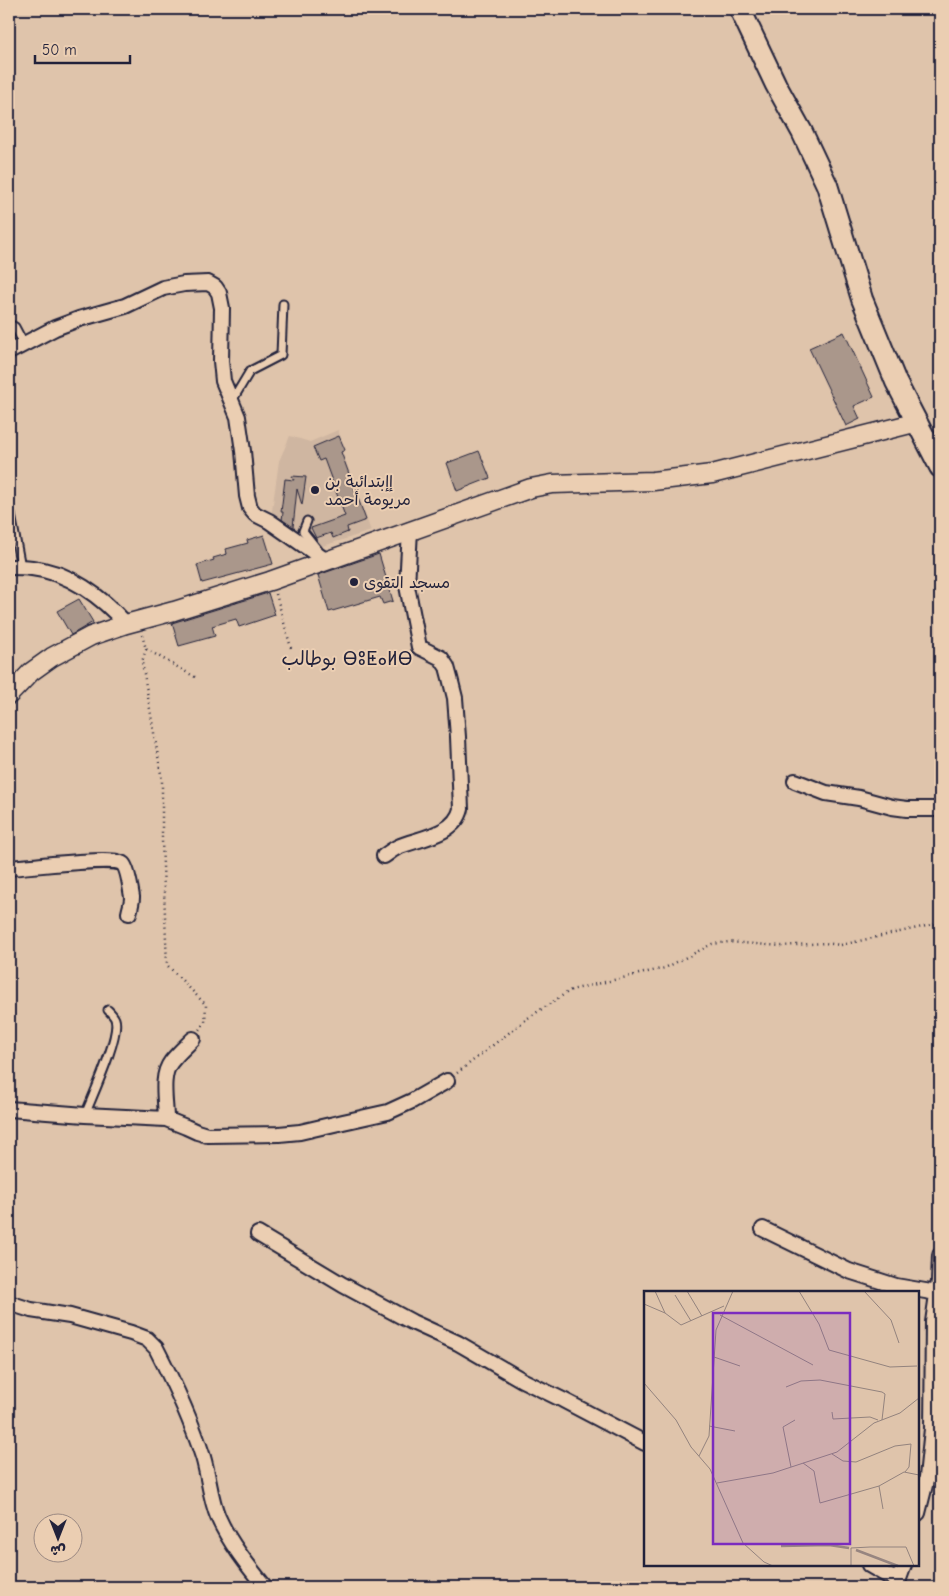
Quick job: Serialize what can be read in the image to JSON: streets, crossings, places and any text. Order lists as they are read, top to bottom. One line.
{"districts":["بوطالب ⴱⵓⵟⴰⵍⴱ"],"places":["إإبتدائية بن مريومة أحمد","مسجد التقوى"],"scale_bar":"50 m","north":"bottom"}
